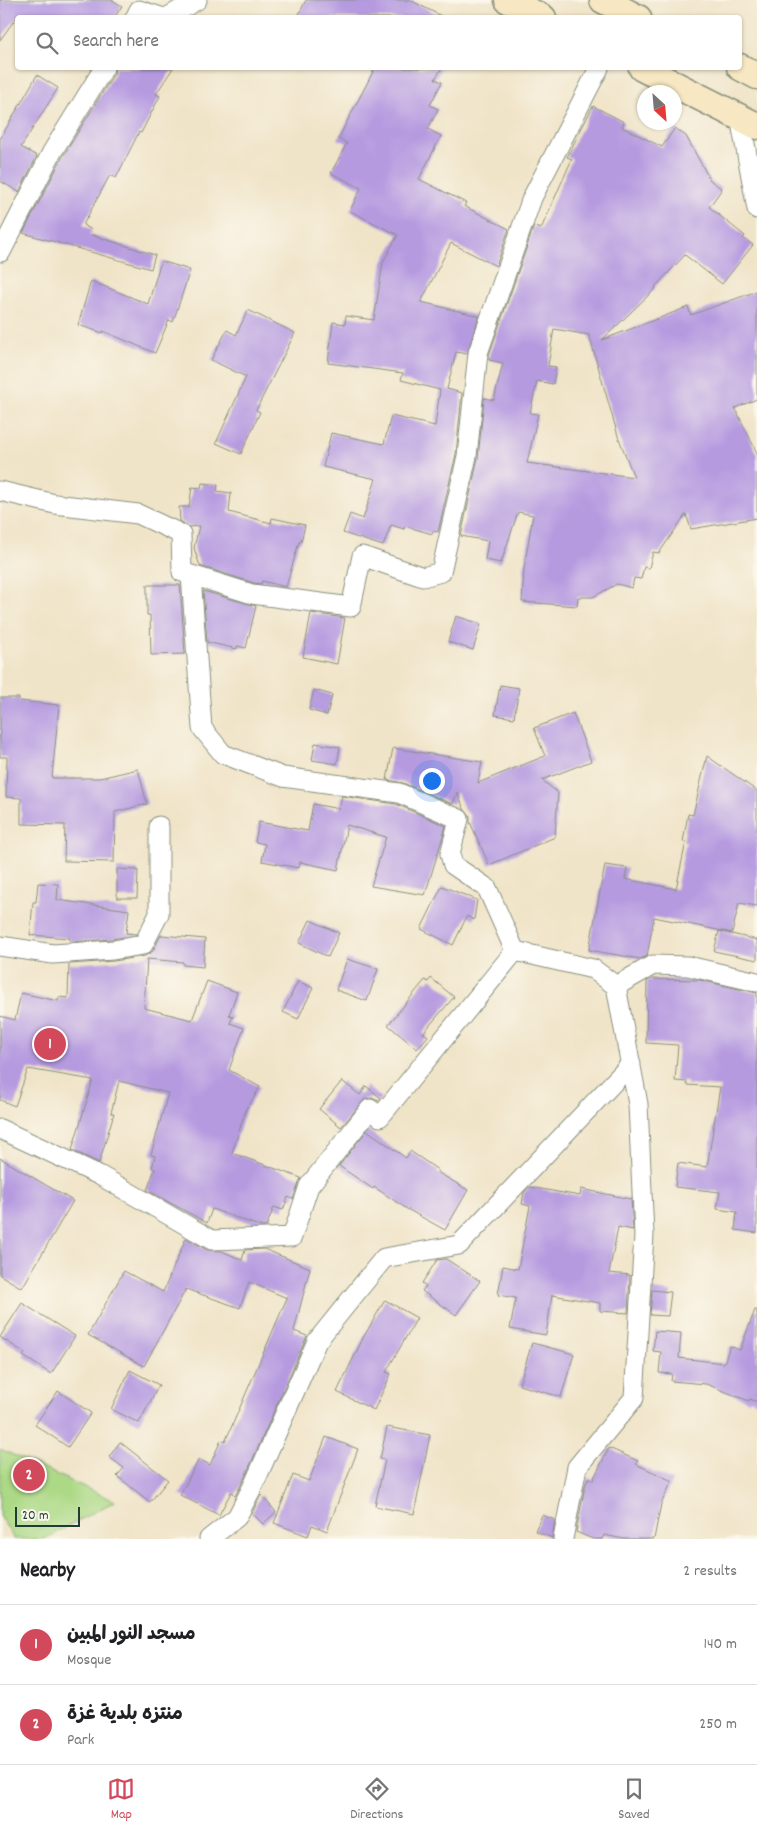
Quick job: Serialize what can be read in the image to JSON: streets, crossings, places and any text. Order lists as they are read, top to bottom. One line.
{"scale_bar":"20 m","north":"bottom right","page":{"search":"Search here","pins":["1","2"],"scale":"20 m","heading":["Nearby","2 results"],"list":[{"mark":"1","name":"مسجد النور المبين","note":"Mosque","value":"140 m"},{"mark":"2","name":"منتزه بلدية غزة","note":"Park","value":"250 m"}],"nav":["Map","Directions","Saved"]}}
